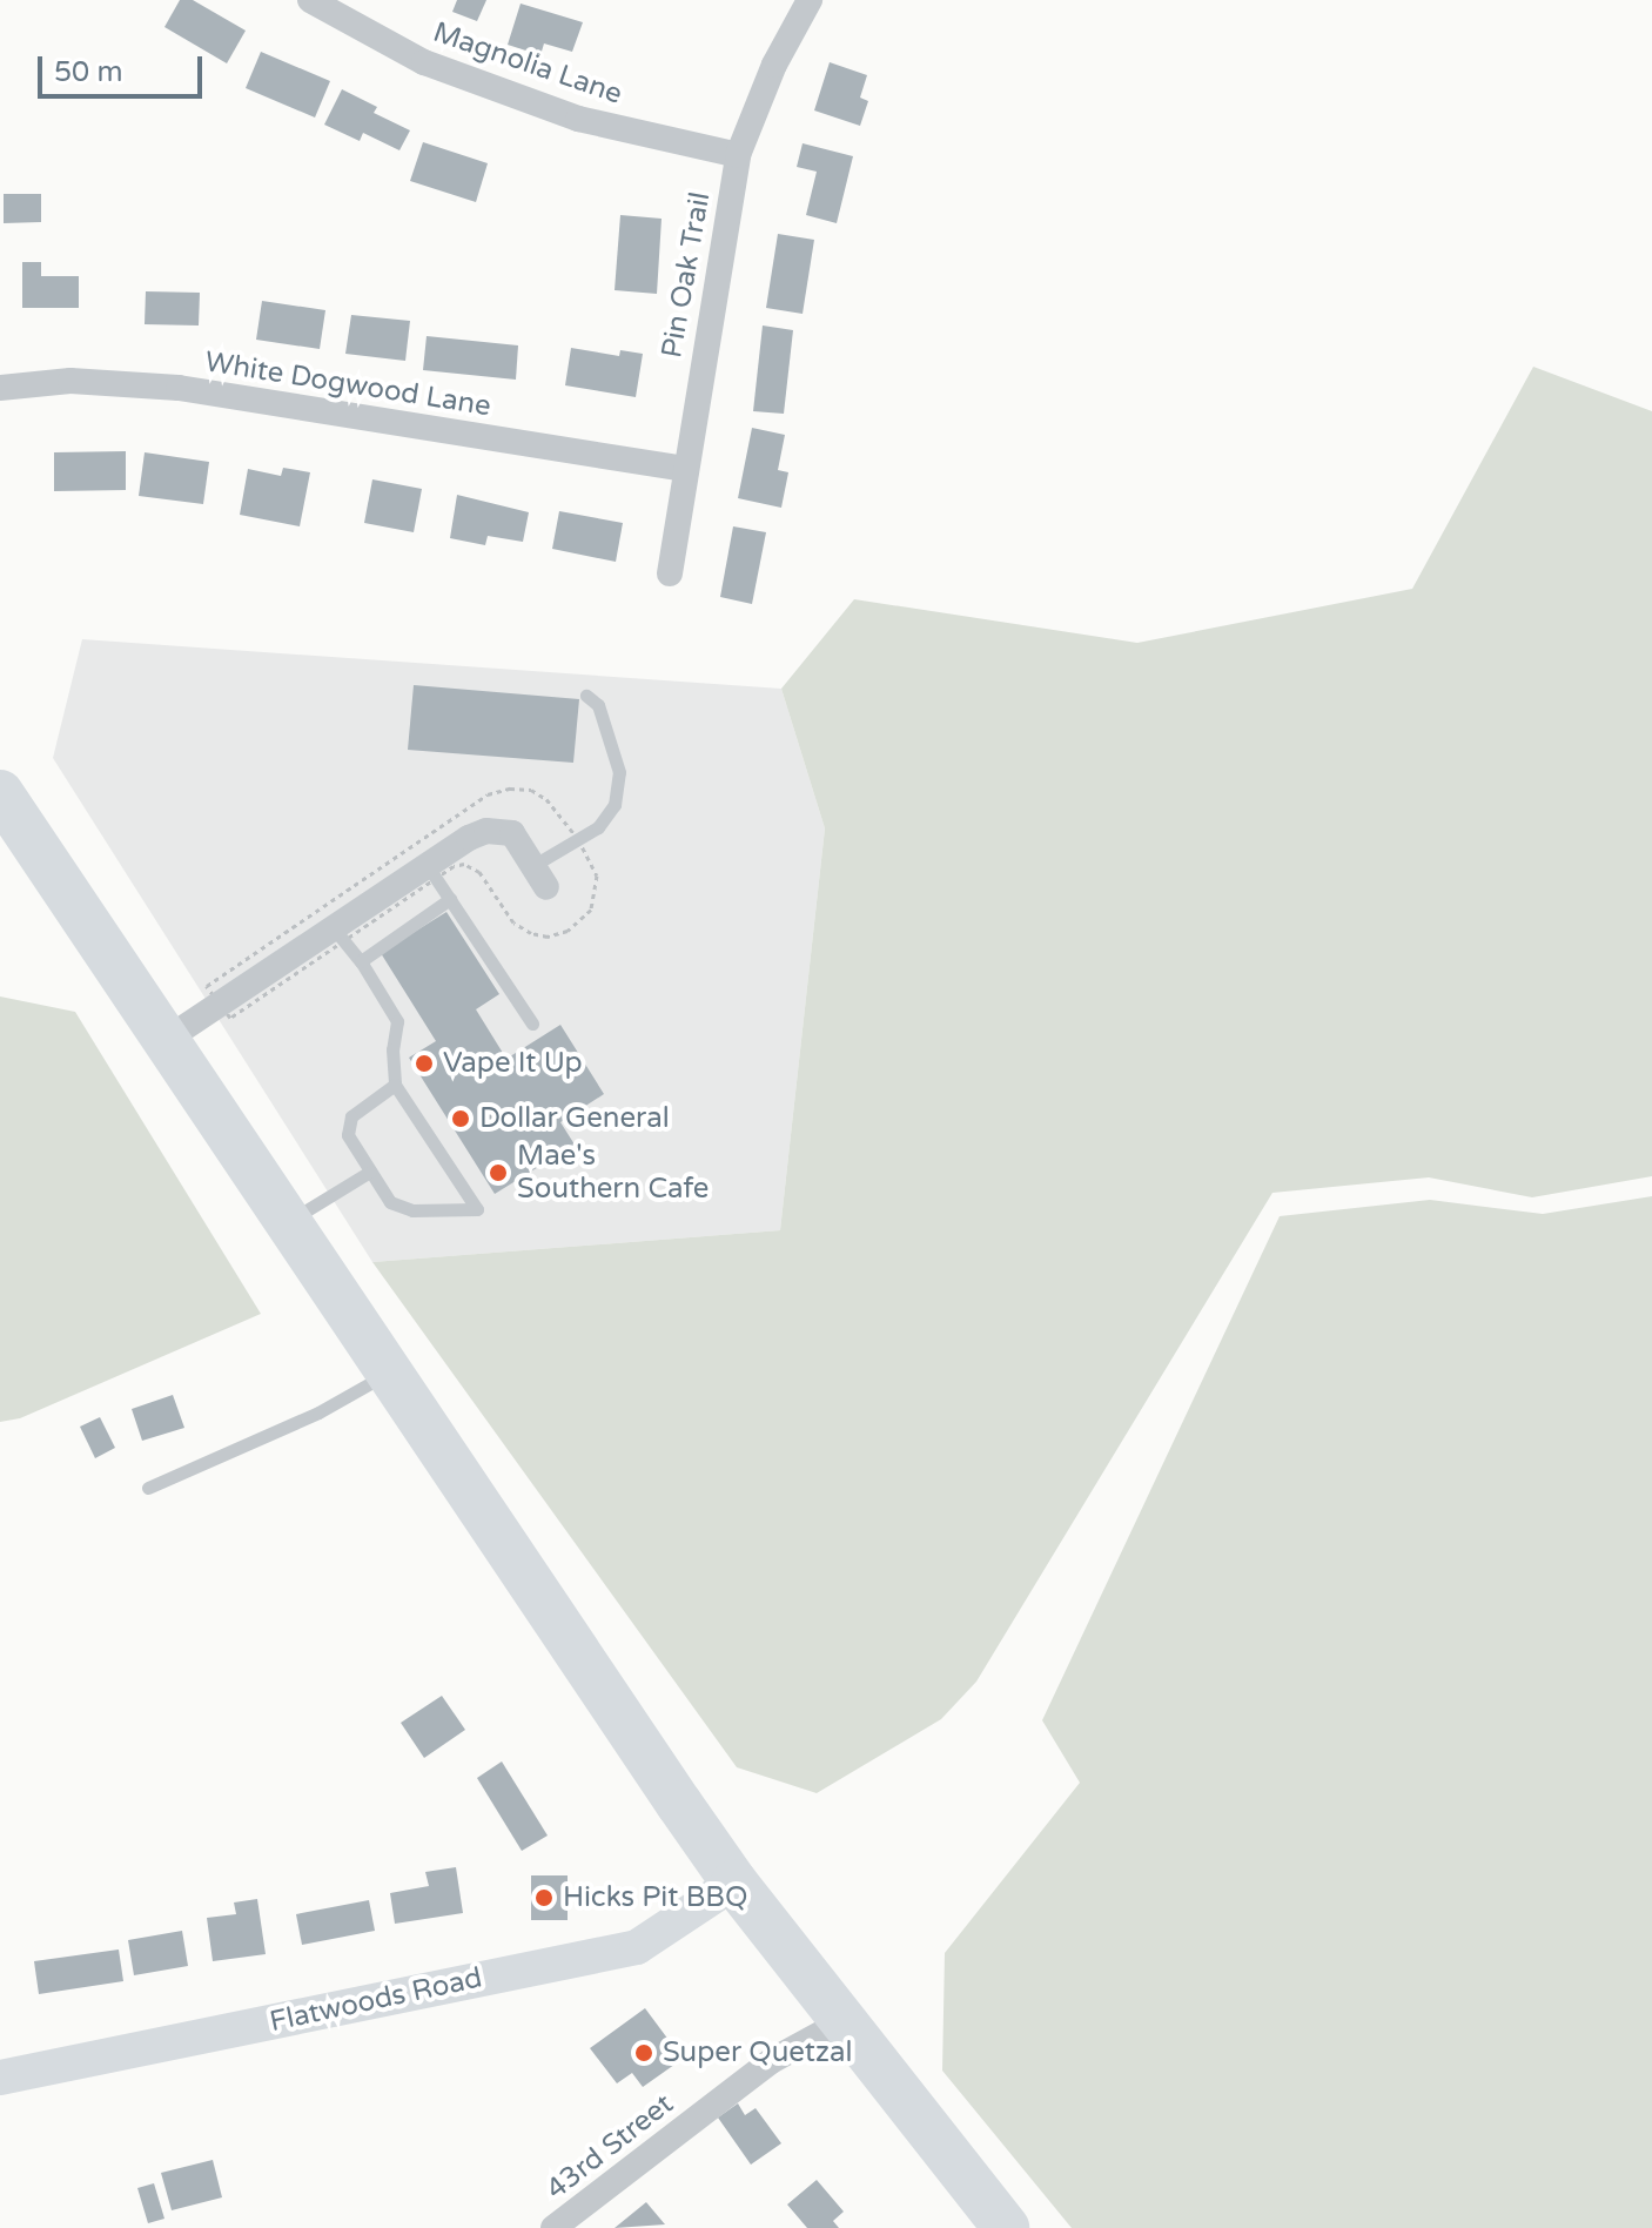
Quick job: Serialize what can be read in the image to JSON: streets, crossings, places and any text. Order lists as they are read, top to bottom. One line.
{"streets":{"street":["Magnolia Lane","Pin Oak Trail","White Dogwood Lane","Flatwoods Road","43rd Street"]},"crossings":[["Magnolia Lane","Pin Oak Trail"],["Pin Oak Trail","White Dogwood Lane"]],"places":["Vape It Up","Dollar General","Mae's Southern Cafe","Hicks Pit BBQ","Super Quetzal"],"scale_bar":"50 m"}
